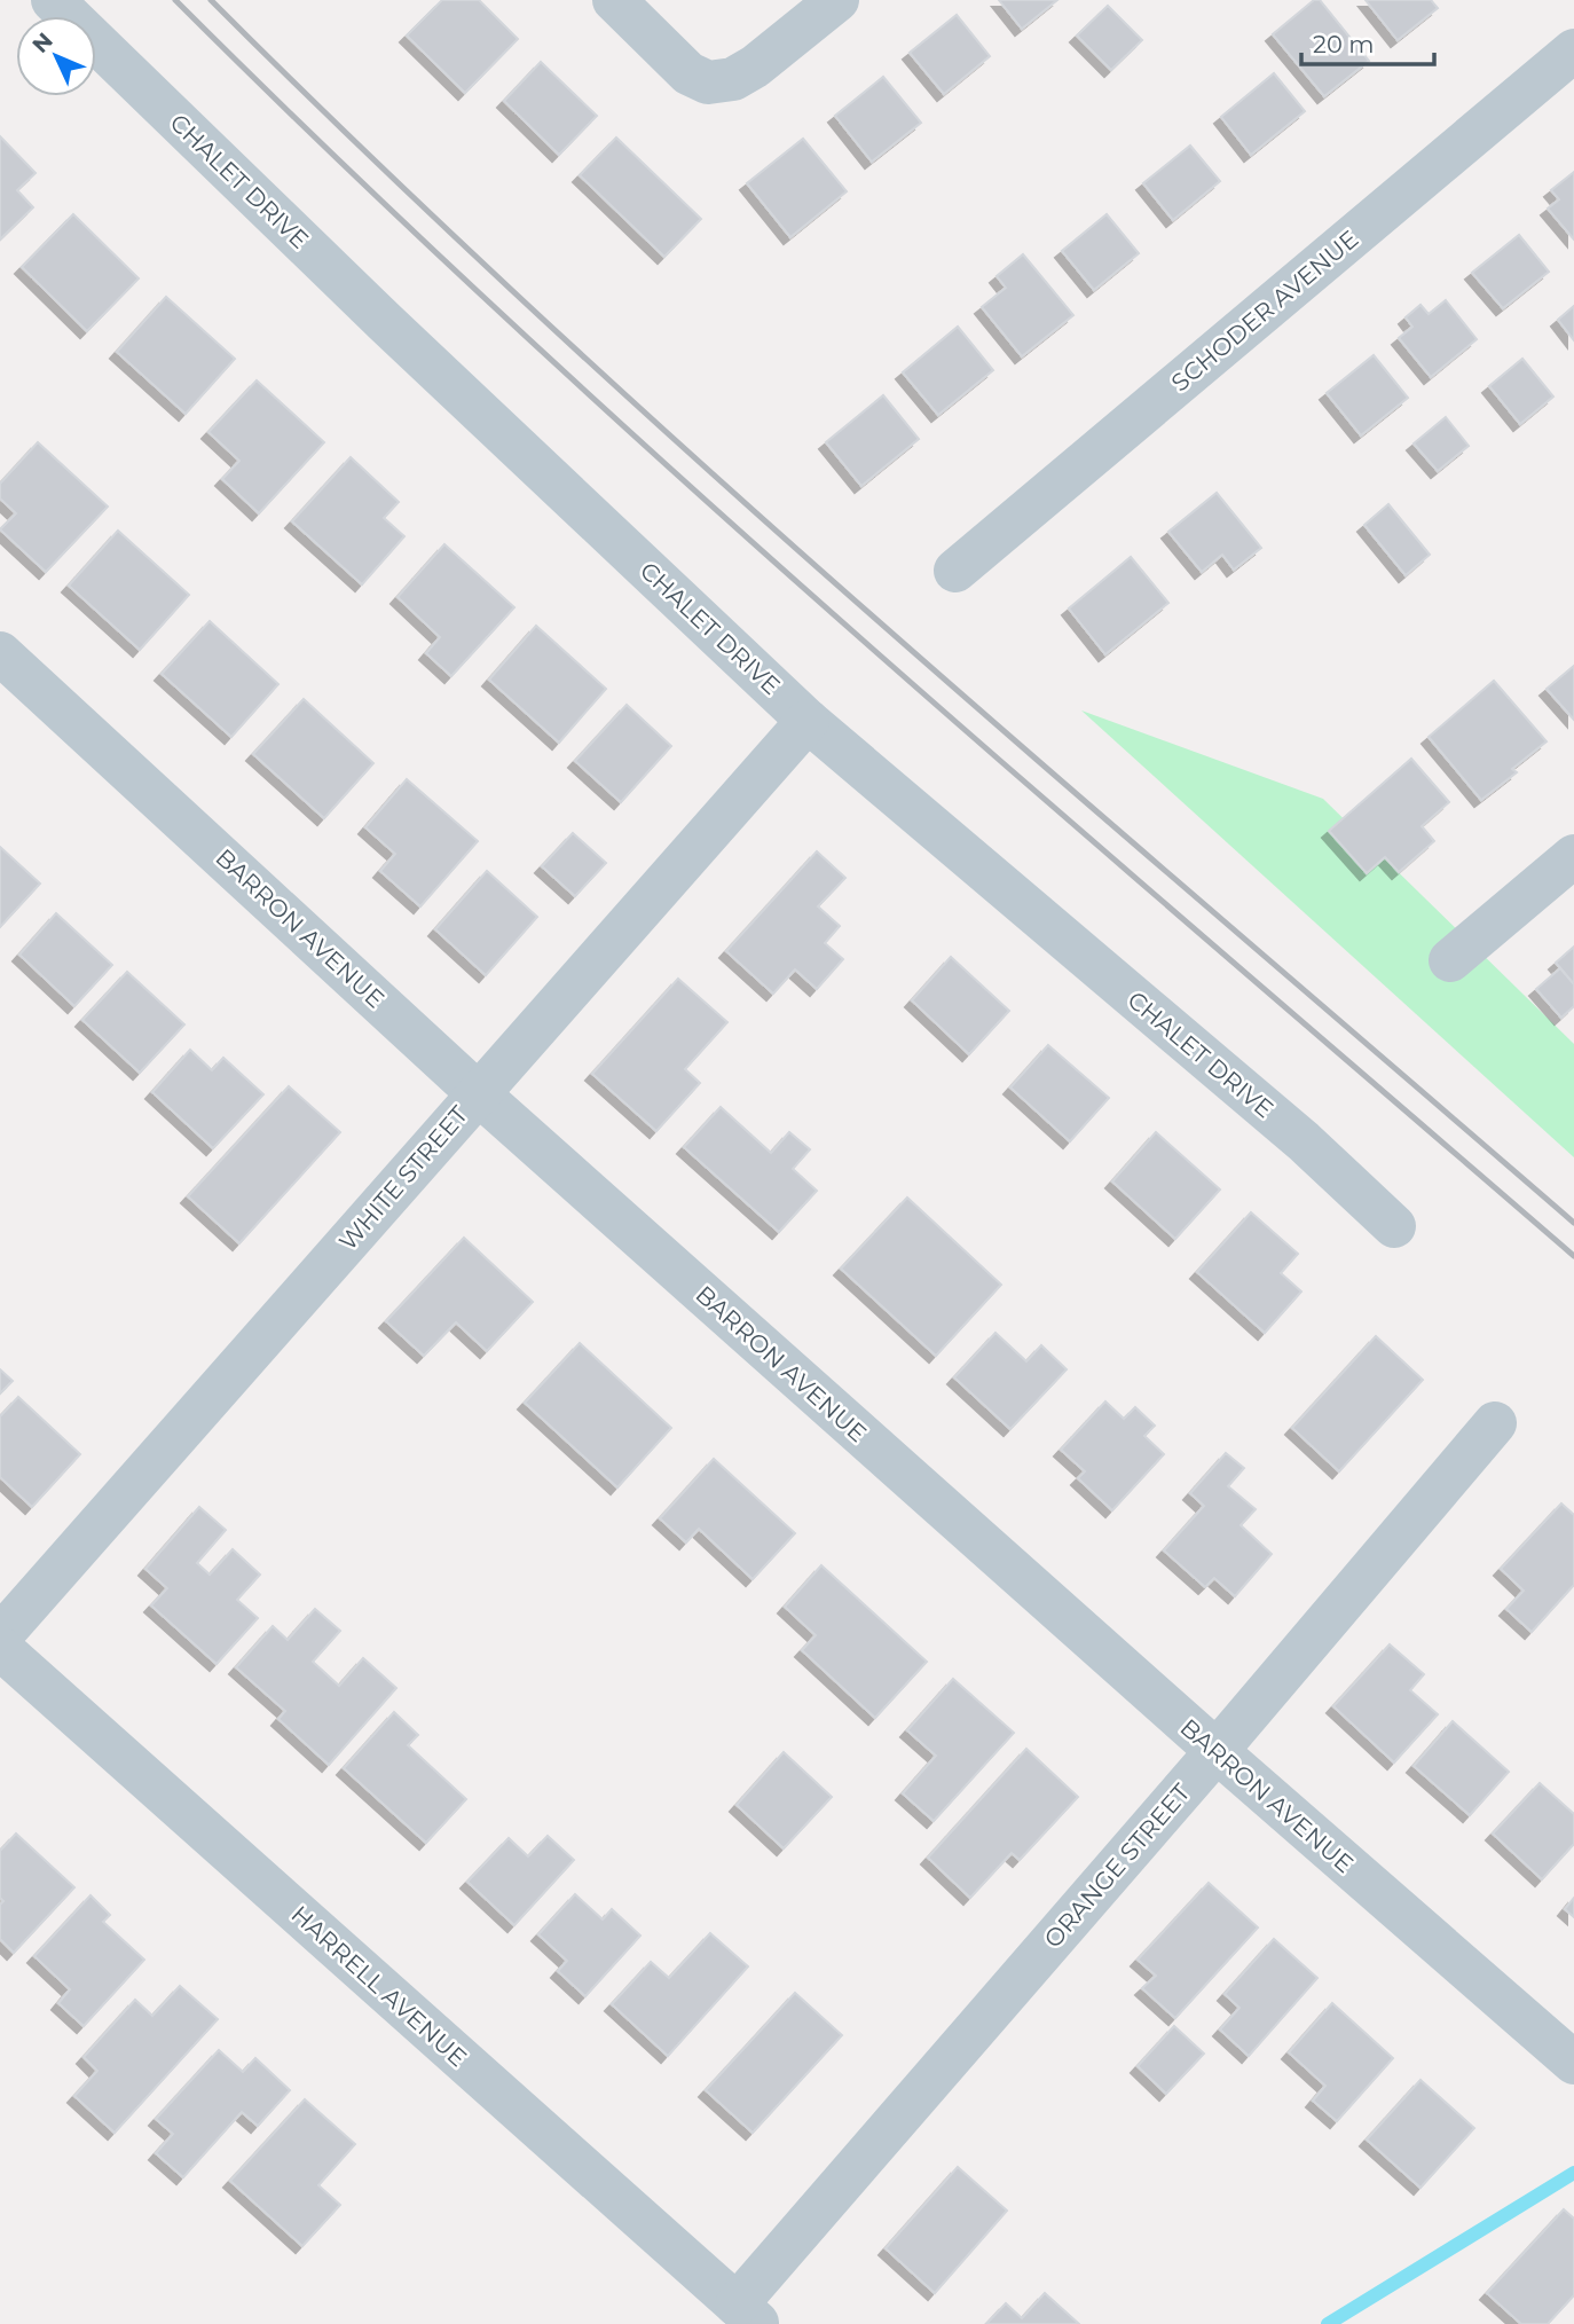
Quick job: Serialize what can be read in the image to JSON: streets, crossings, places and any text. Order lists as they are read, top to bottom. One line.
{"streets":{"street":["CHALET DRIVE","SCHODER AVENUE","BARRON AVENUE","WHITE STREET","ORANGE STREET","HARRELL AVENUE"]},"crossings":[["CHALET DRIVE","WHITE STREET"],["BARRON AVENUE","WHITE STREET"],["BARRON AVENUE","ORANGE STREET"],["ORANGE STREET","HARRELL AVENUE"]],"scale_bar":"20 m","north":"top left"}
